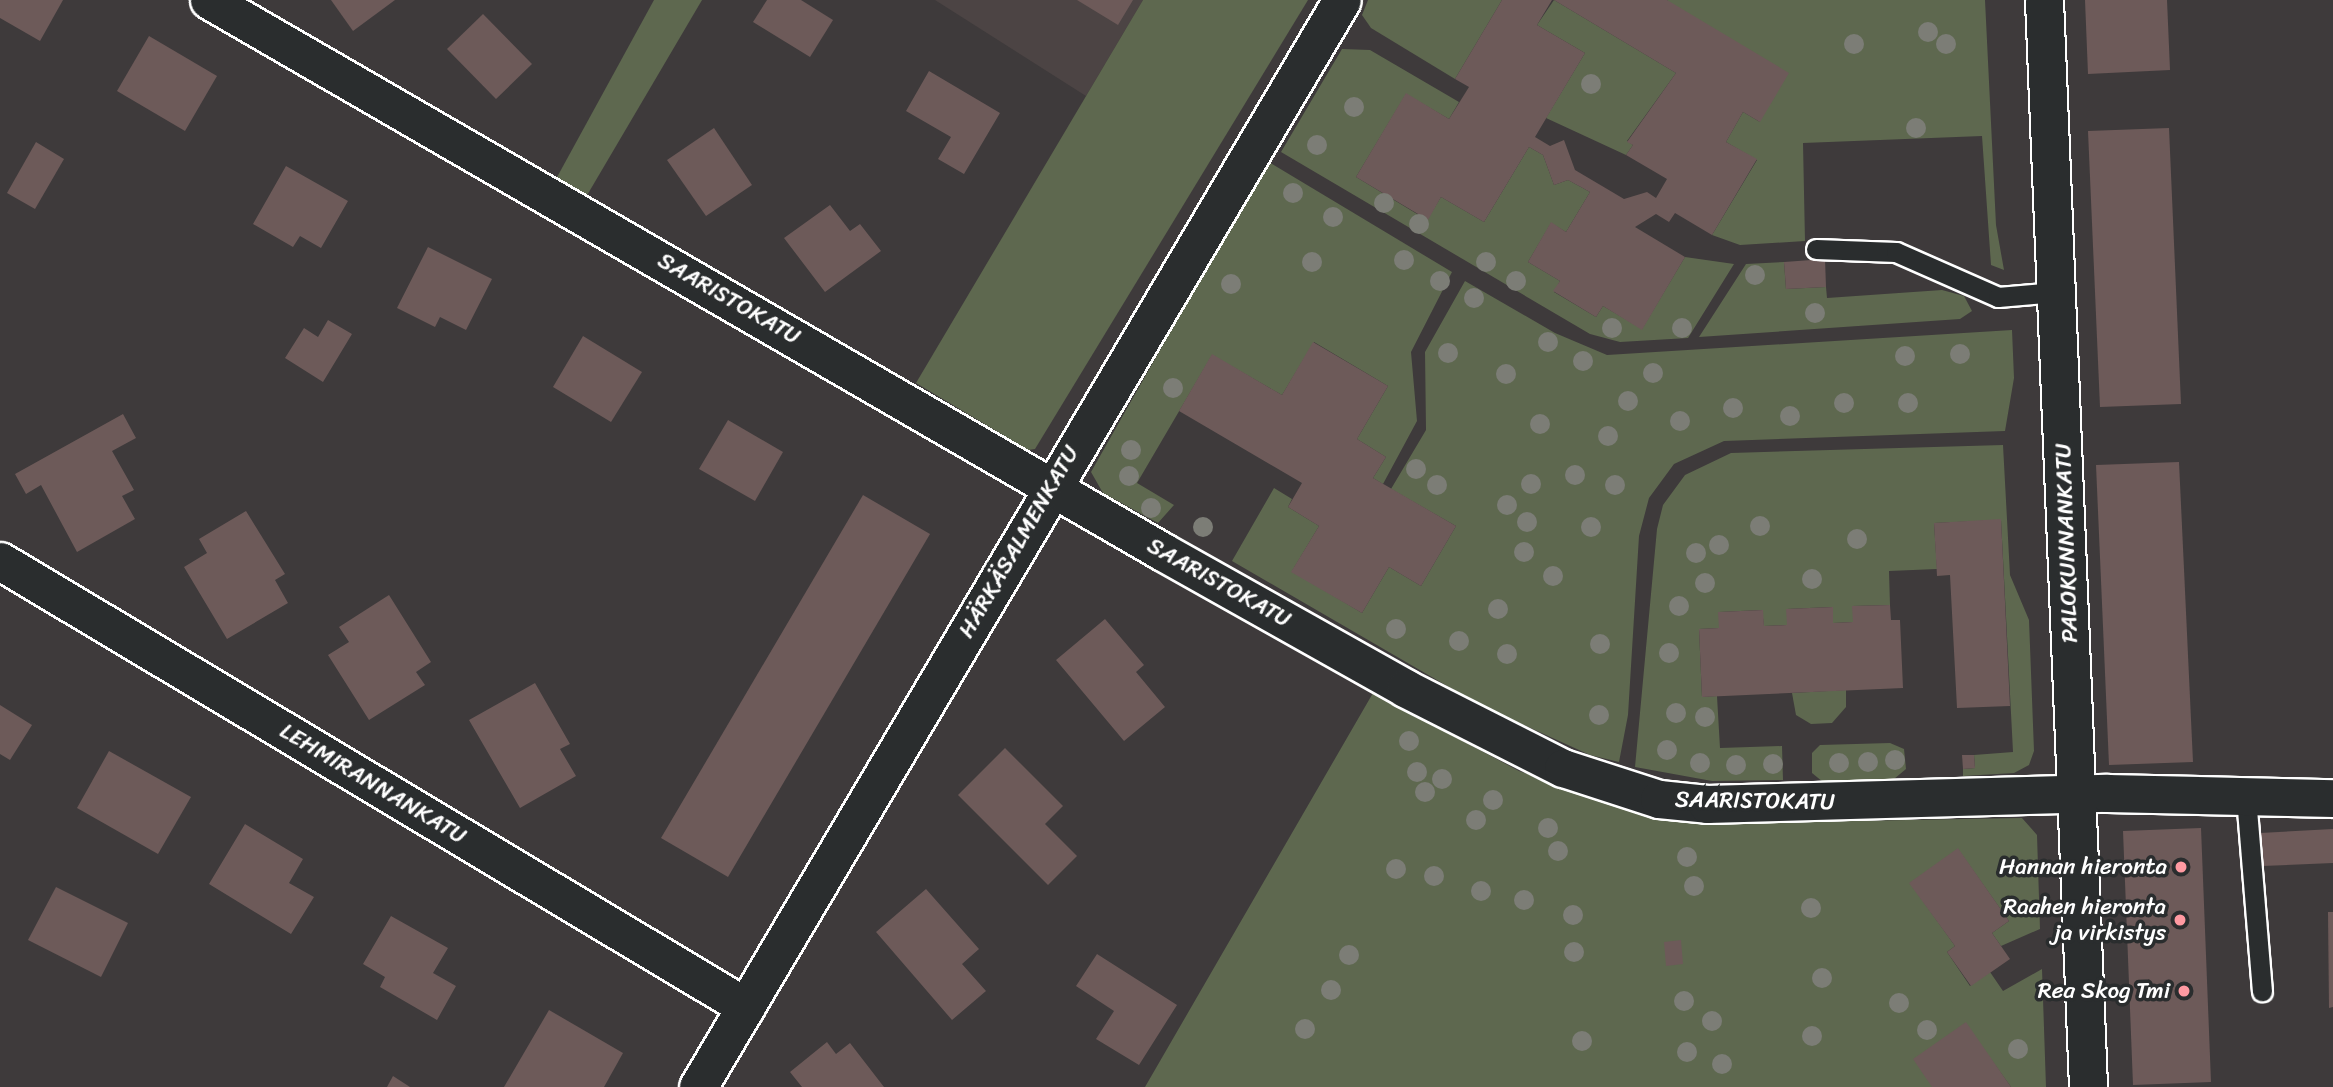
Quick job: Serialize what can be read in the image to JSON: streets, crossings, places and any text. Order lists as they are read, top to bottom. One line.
{"streets":{"street":["SAARISTOKATU","HÄRKÄSALMENKATU","PALOKUNNANKATU","LEHMIRANNANKATU"]},"crossings":[["SAARISTOKATU","HÄRKÄSALMENKATU"],["SAARISTOKATU","PALOKUNNANKATU"],["HÄRKÄSALMENKATU","LEHMIRANNANKATU"]],"places":["Hannan hieronta","Raahen hieronta ja virkistys","Rea Skog Tmi"]}
